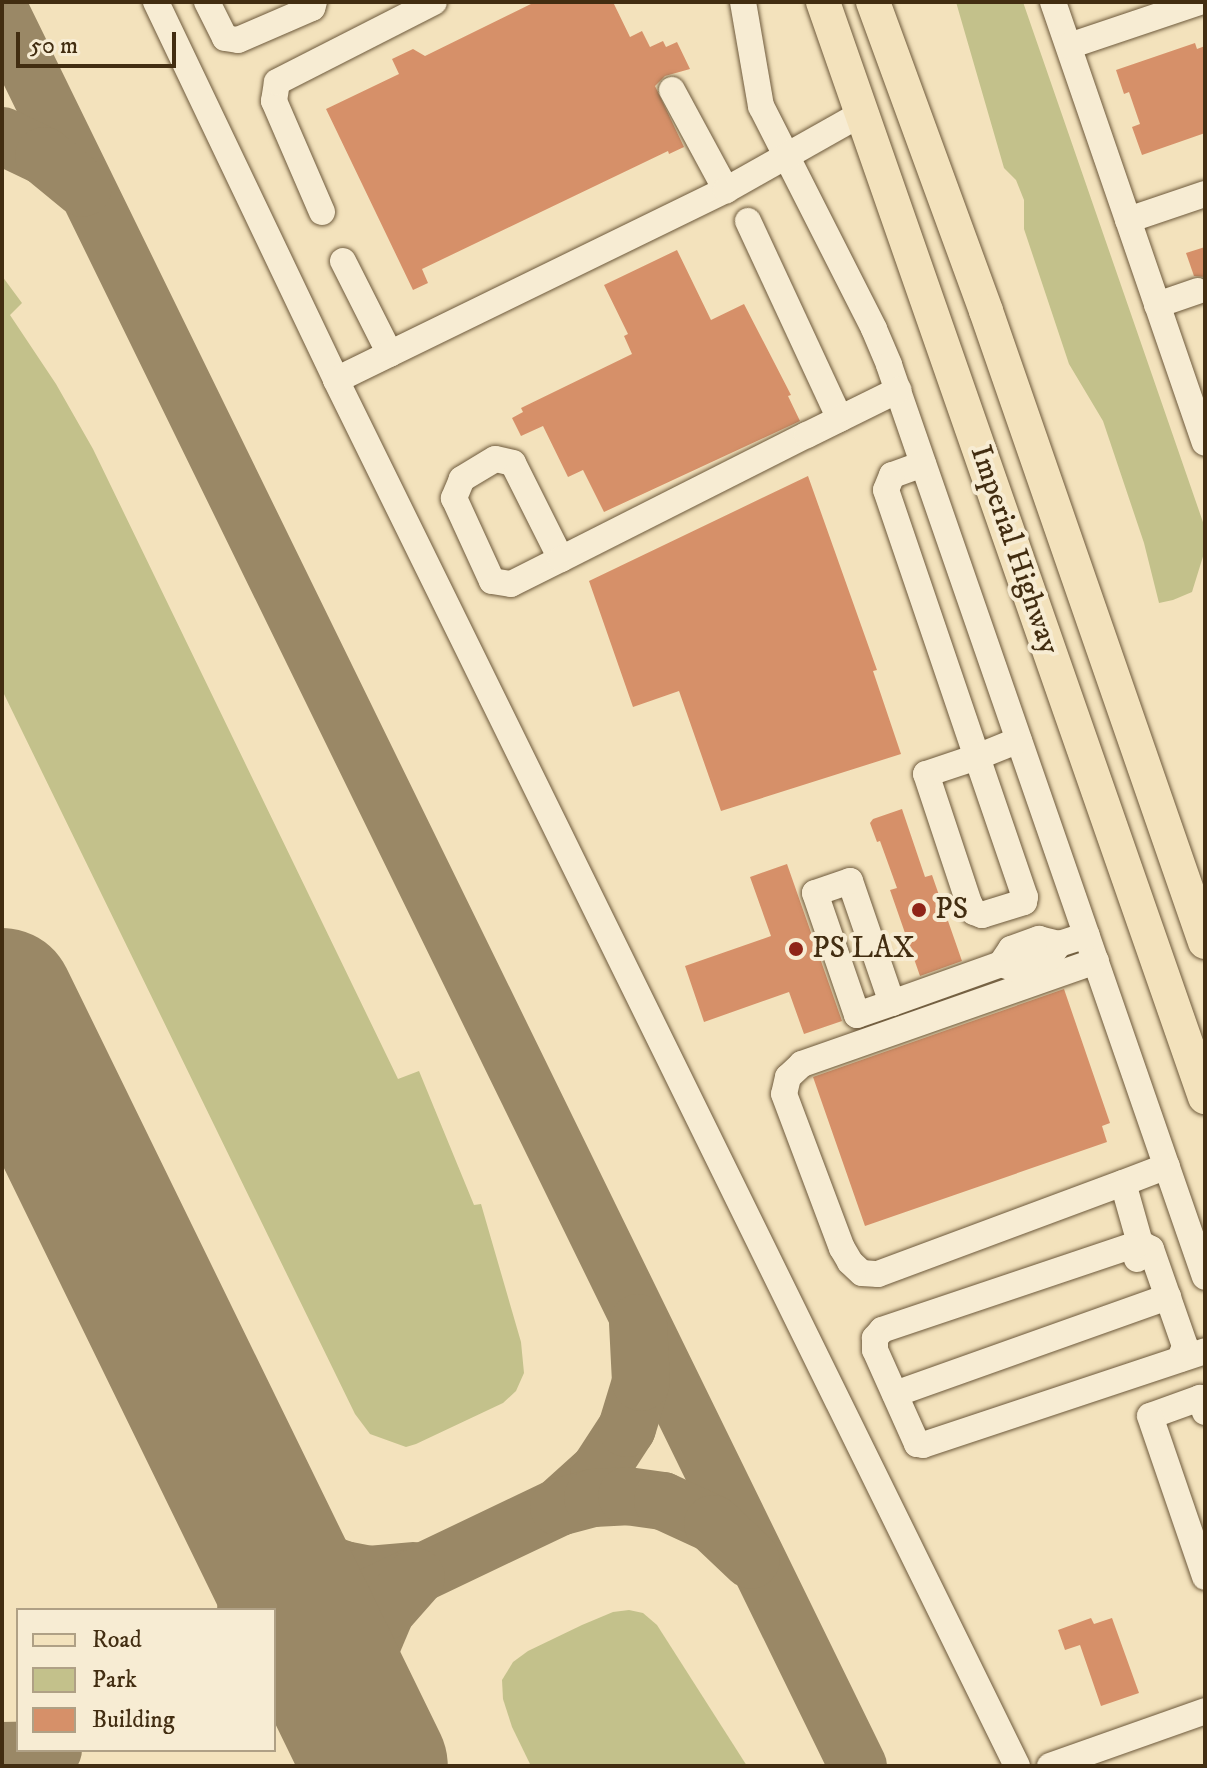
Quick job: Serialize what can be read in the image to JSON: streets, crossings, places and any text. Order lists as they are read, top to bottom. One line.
{"streets":{"main road":["Imperial Highway"]},"places":["PS","PS LAX"],"legend":["Road","Park","Building"],"scale_bar":"50 m"}
